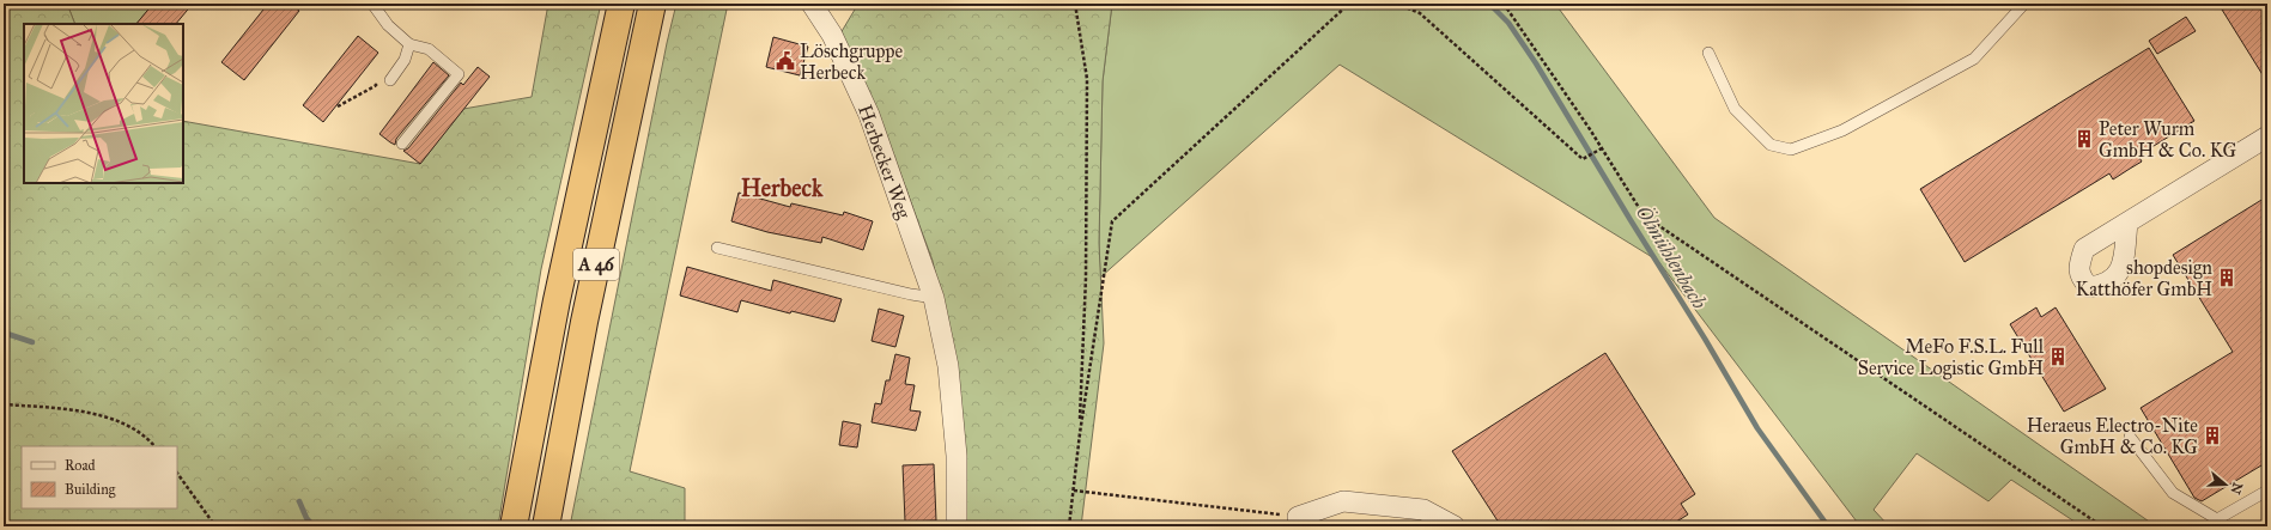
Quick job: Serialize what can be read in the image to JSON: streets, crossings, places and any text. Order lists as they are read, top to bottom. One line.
{"streets":{"highway":["A 46"],"street":["Herbecker Weg"]},"districts":["Herbeck"],"water":["Ölmühlenbach"],"places":{"public building":["Löschgruppe Herbeck"],"building":["Peter Wurm GmbH & Co. KG","shopdesign Katthöfer GmbH","MeFo F.S.L. Full Service Logistic GmbH","Heraeus Electro-Nite GmbH & Co. KG"]},"legend":["Road","Building"],"north":"right"}
